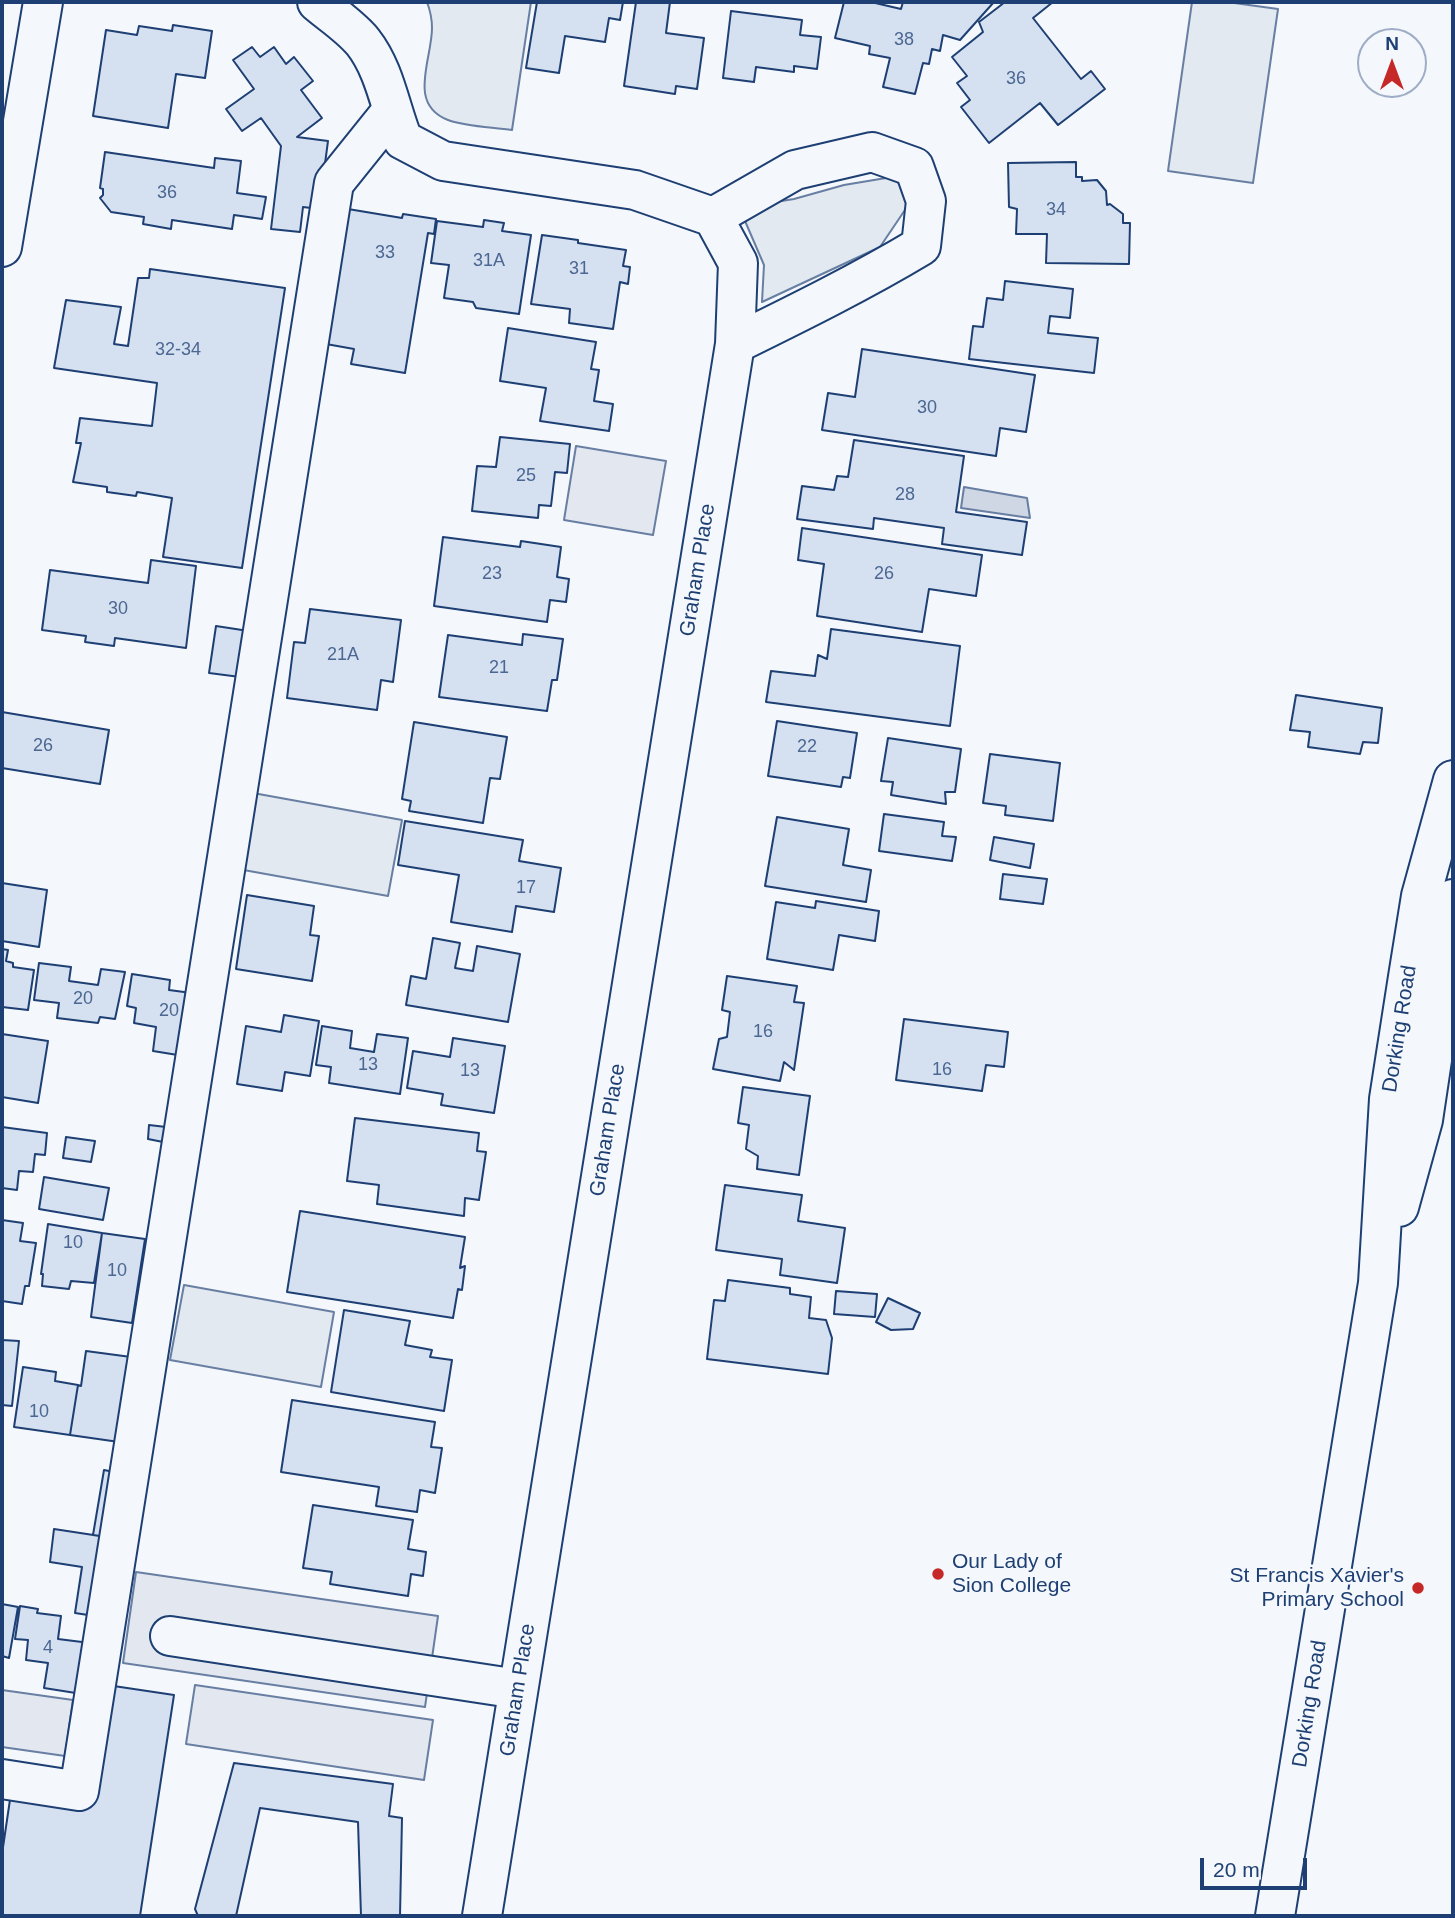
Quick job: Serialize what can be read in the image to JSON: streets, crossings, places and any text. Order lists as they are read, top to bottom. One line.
{"streets":{"street":["Graham Place","Dorking Road"]},"places":["Our Lady of Sion College","St Francis Xavier's Primary School"],"house_numbers":["38","36","36","34","33","31A","31","32-34","30","25","28","23","26","30","21A","21","26","22","17","20","20","16","13","16","13","10","10","10","4"],"scale_bar":"20 m","north":"top"}
